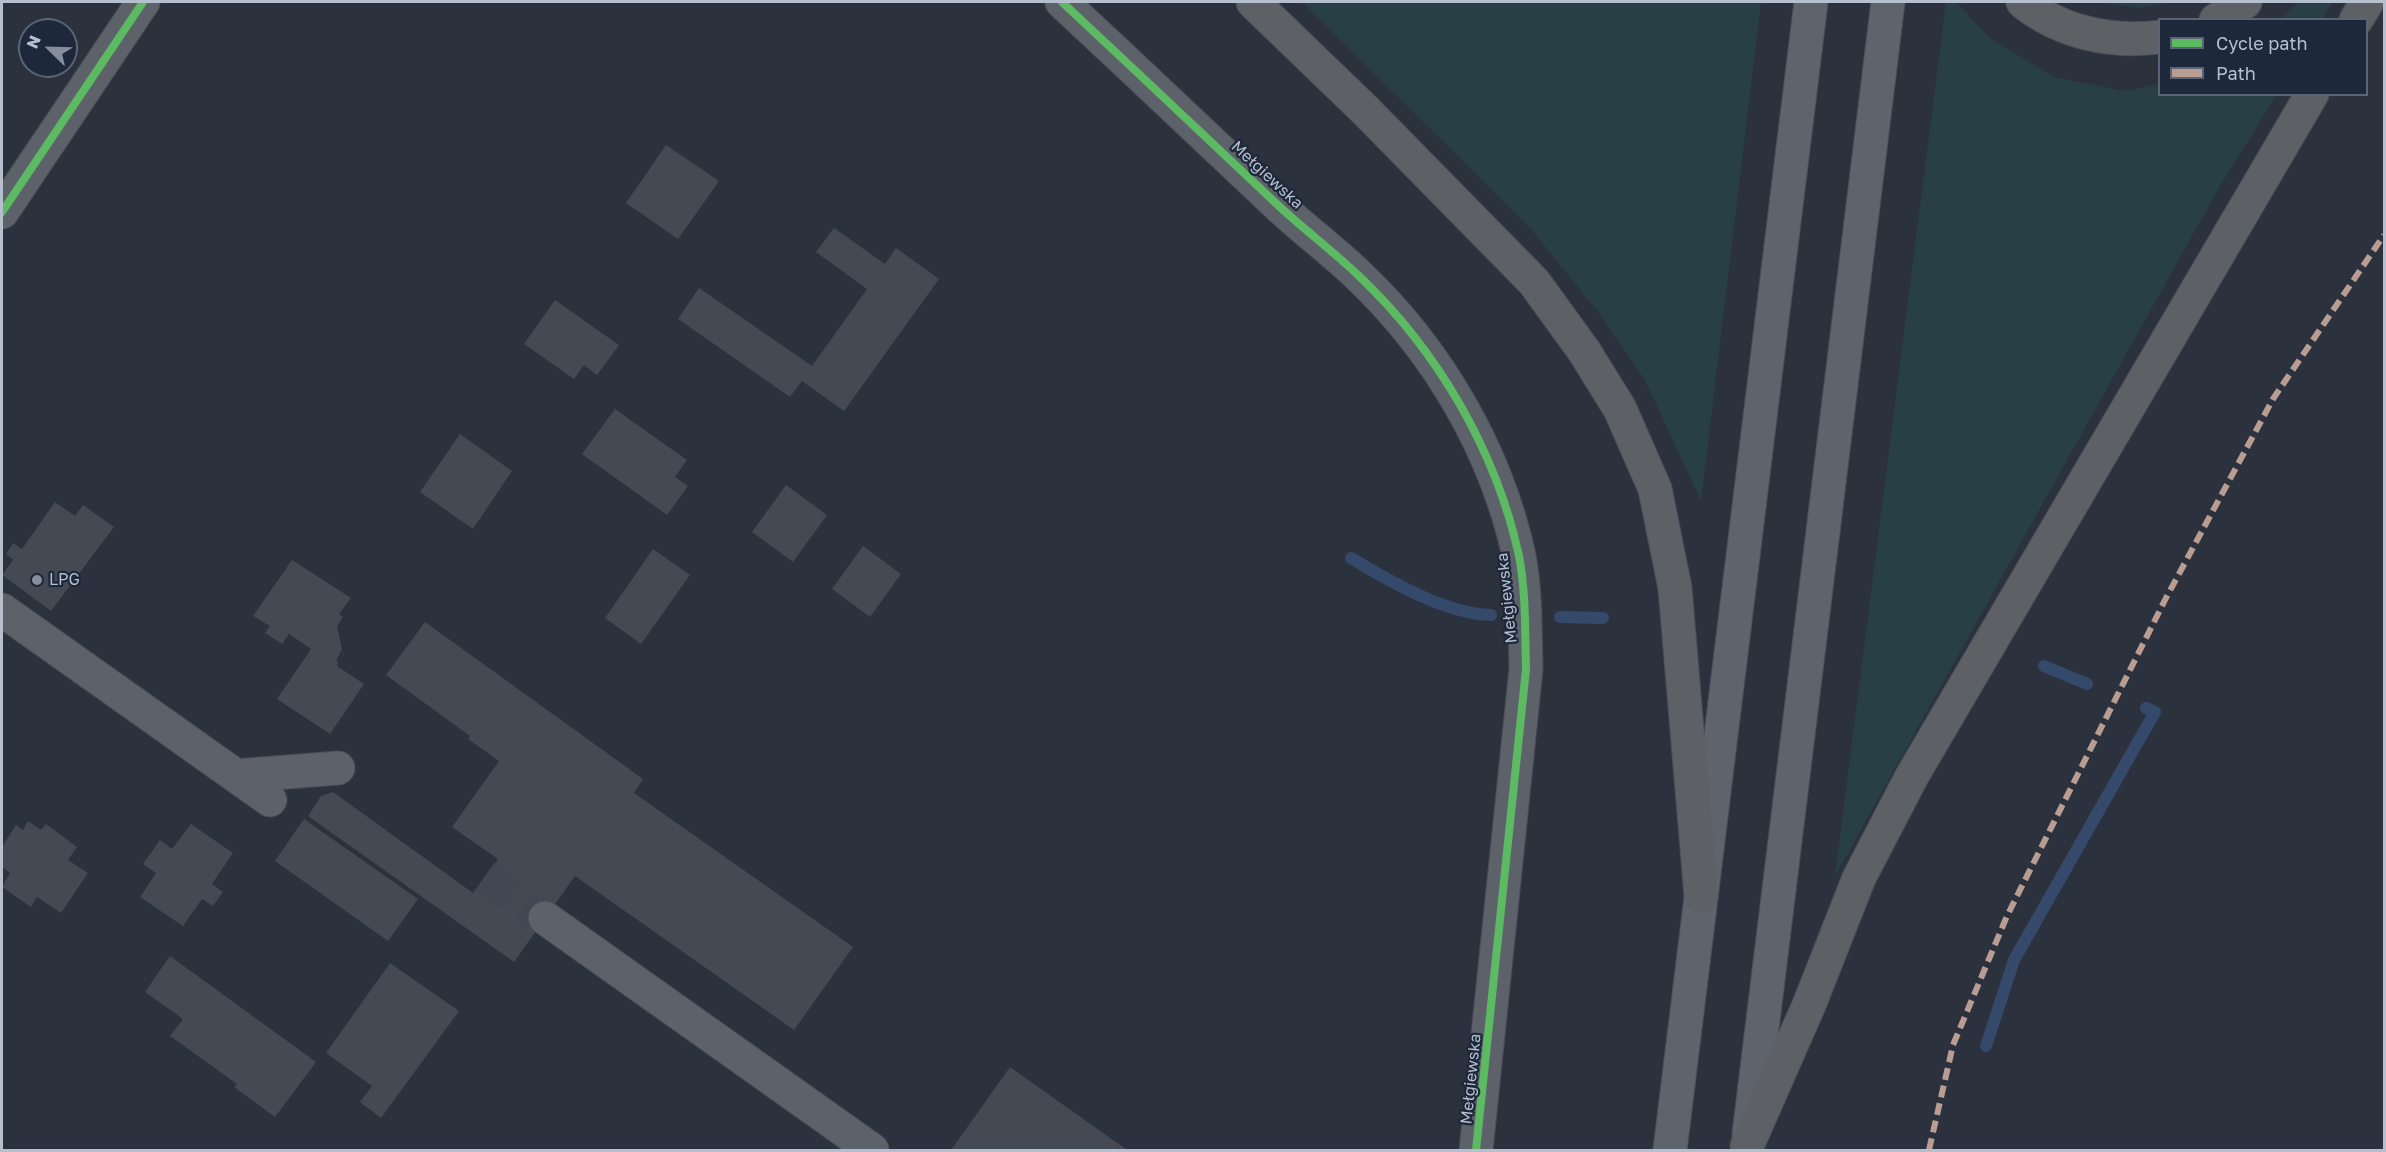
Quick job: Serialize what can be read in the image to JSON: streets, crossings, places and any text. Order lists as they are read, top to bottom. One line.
{"streets":{"street":["Mełgiewska"]},"places":["LPG"],"legend":["Cycle path","Path"],"north":"top left"}
